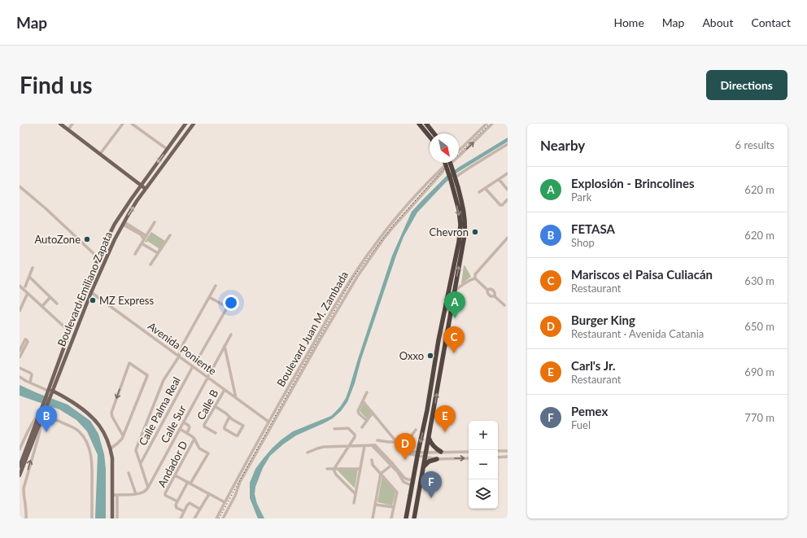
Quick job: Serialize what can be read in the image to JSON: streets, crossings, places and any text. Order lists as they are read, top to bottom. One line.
{"streets":{"main road":["Boulevard Emiliano Zapata"],"street":["Boulevard Juan M. Zambada","Avenida Poniente","Calle B","Calle Palma Real","Calle Sur","Andador D"]},"crossings":[["Boulevard Emiliano Zapata","Avenida Poniente"],["Boulevard Juan M. Zambada","Avenida Poniente"],["Avenida Poniente","Calle B"],["Avenida Poniente","Calle Palma Real"],["Avenida Poniente","Calle Sur"]],"places":["Chevron","AutoZone","MZ Express","Oxxo"],"north":"bottom right","page":{"header":"Map","nav":["Home","Map","About","Contact"],"buttons":"Directions","title":"Find us","heading":["Nearby","6 results"],"list":[{"mark":"A","name":"Explosión - Brincolines","note":"Park","value":"620 m"},{"mark":"B","name":"FETASA","note":"Shop","value":"620 m"},{"mark":"C","name":"Mariscos el Paisa Culiacán","note":"Restaurant","value":"630 m"},{"mark":"D","name":"Burger King","note":"Restaurant · Avenida Catania","value":"650 m"},{"mark":"E","name":"Carl's Jr.","note":"Restaurant","value":"690 m"},{"mark":"F","name":"Pemex","note":"Fuel","value":"770 m"}],"pins":["A","C","B","E","D","F"],"map_buttons":["+","−"]}}
